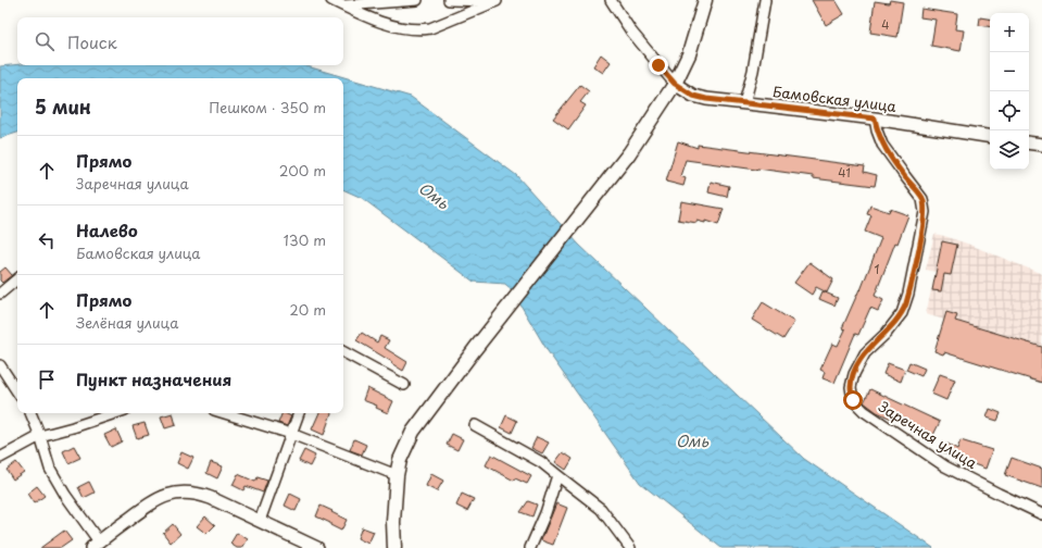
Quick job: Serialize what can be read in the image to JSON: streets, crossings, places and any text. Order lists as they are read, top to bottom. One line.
{"streets":{"street":["Бамовская улица","Заречная улица"]},"crossings":[["Бамовская улица","Заречная улица"]],"water":["Омь"],"house_numbers":["4","41","1"],"page":{"map_buttons":["+","−"],"search":"Поиск","heading":["5 мин","Пешком · 350 m"],"list":[["Прямо","Заречная улица","200 m"],["Налево","Бамовская улица","130 m"],["Прямо","Зелёная улица","20 m"],"Пункт назначения"]}}
